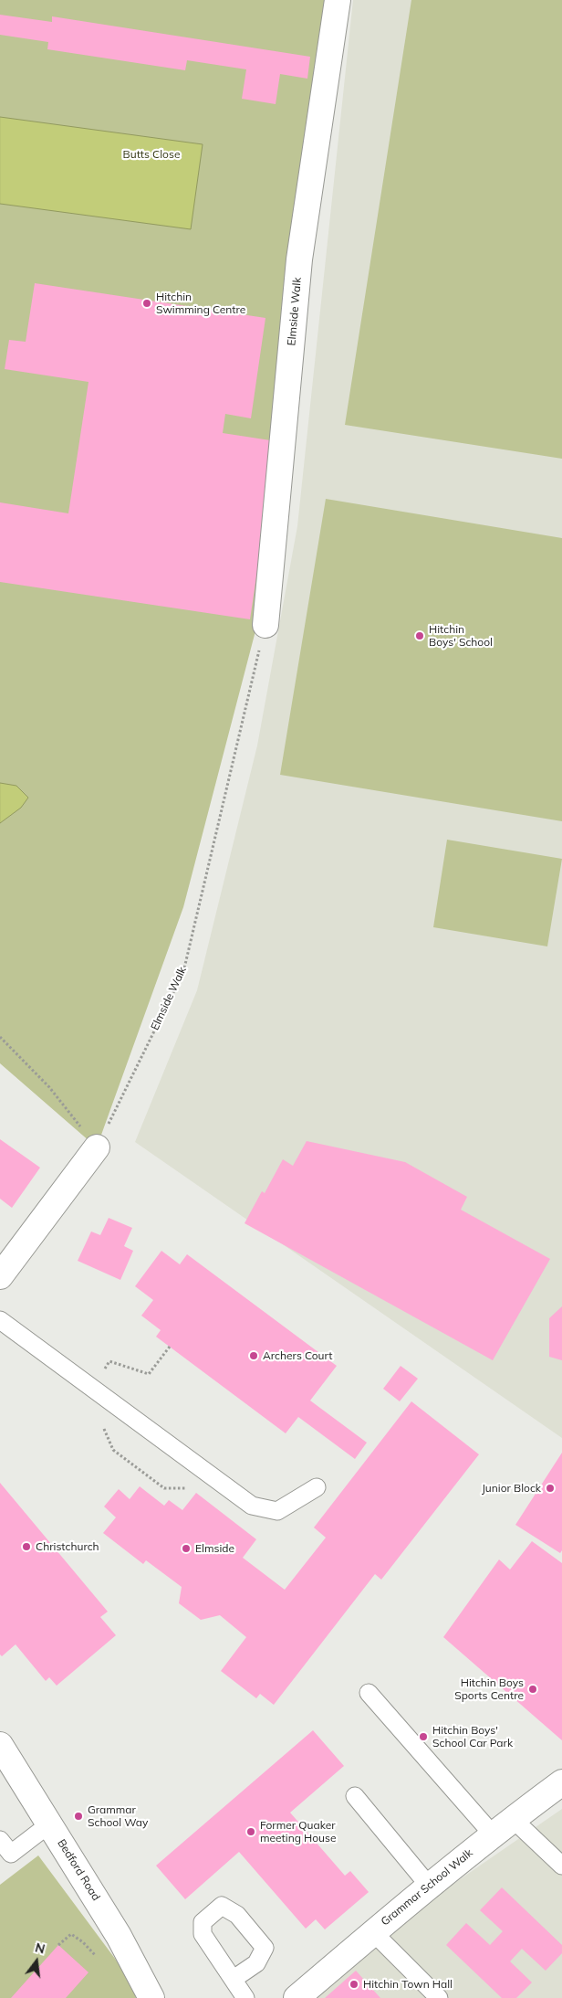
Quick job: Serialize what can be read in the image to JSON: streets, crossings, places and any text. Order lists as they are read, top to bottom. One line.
{"streets":{"street":["Elmside Walk","Bedford Road","Grammar School Walk"]},"parks":["Butts Close"],"places":["Hitchin Swimming Centre","Hitchin Boys' School","Archers Court","Junior Block","Christchurch","Elmside","Hitchin Boys Sports Centre","Hitchin Boys' School Car Park","Grammar School Way","Former Quaker meeting House","Hitchin Town Hall"],"north":"top"}
